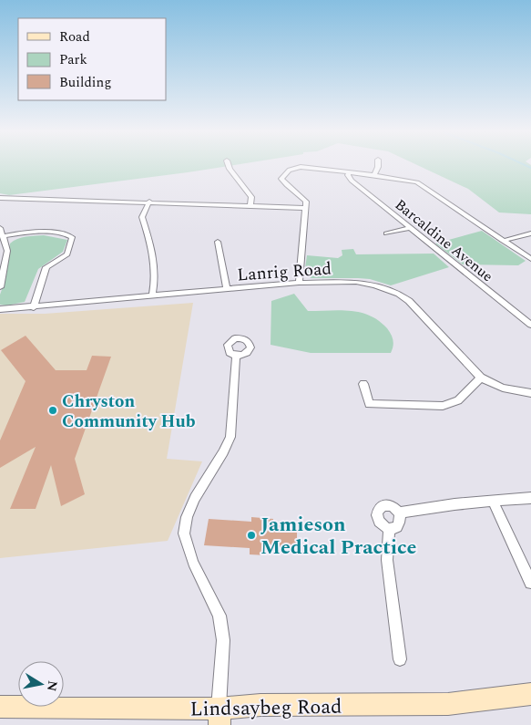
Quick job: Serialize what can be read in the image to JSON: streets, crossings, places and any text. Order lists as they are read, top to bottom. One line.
{"streets":{"main road":["Lindsaybeg Road"],"street":["Barcaldine Avenue","Lanrig Road"]},"places":["Chryston Community Hub","Jamieson Medical Practice"],"legend":["Road","Park","Building"],"north":"right"}
